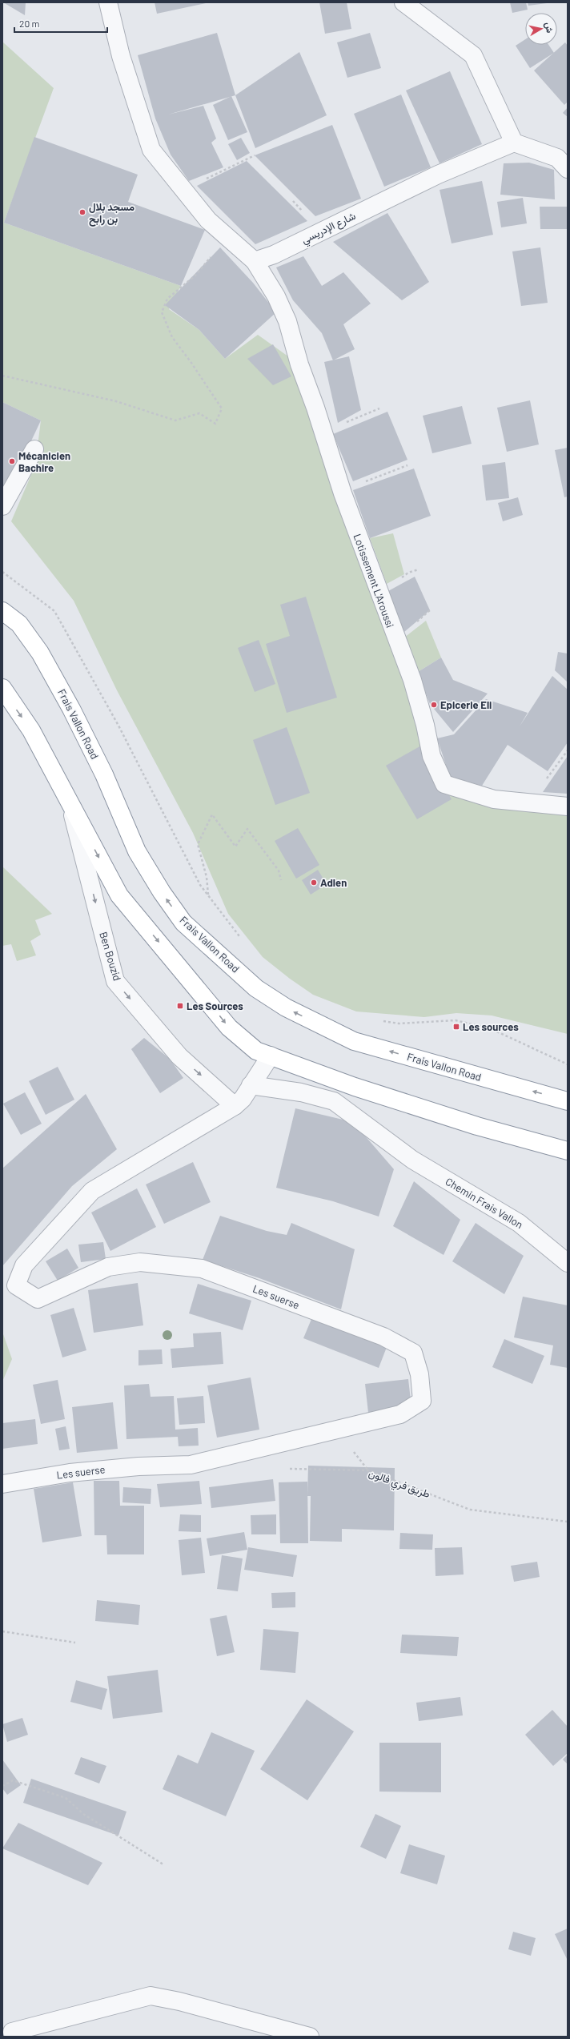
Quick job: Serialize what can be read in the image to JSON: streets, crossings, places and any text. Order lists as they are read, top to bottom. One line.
{"streets":{"highway":["Frais Vallon Road"],"street":["شارع الإدريسي","Lotissement L'Aroussi","Ben Bouzid","Chemin Frais Vallon","Les suerse"],"path":["طريق فري فالون"]},"crossings":[["شارع الإدريسي","Lotissement L'Aroussi"],["Ben Bouzid","Les suerse"],["Chemin Frais Vallon","Les suerse"]],"one_way":["Ben Bouzid"],"places":{"other":["مسجد بلال بن رابح","Mécanicien Bachire","Epicerie Eli","Adlen"],"transit":["Les Sources","Les sources"]},"scale_bar":"20 m","north":"right"}
